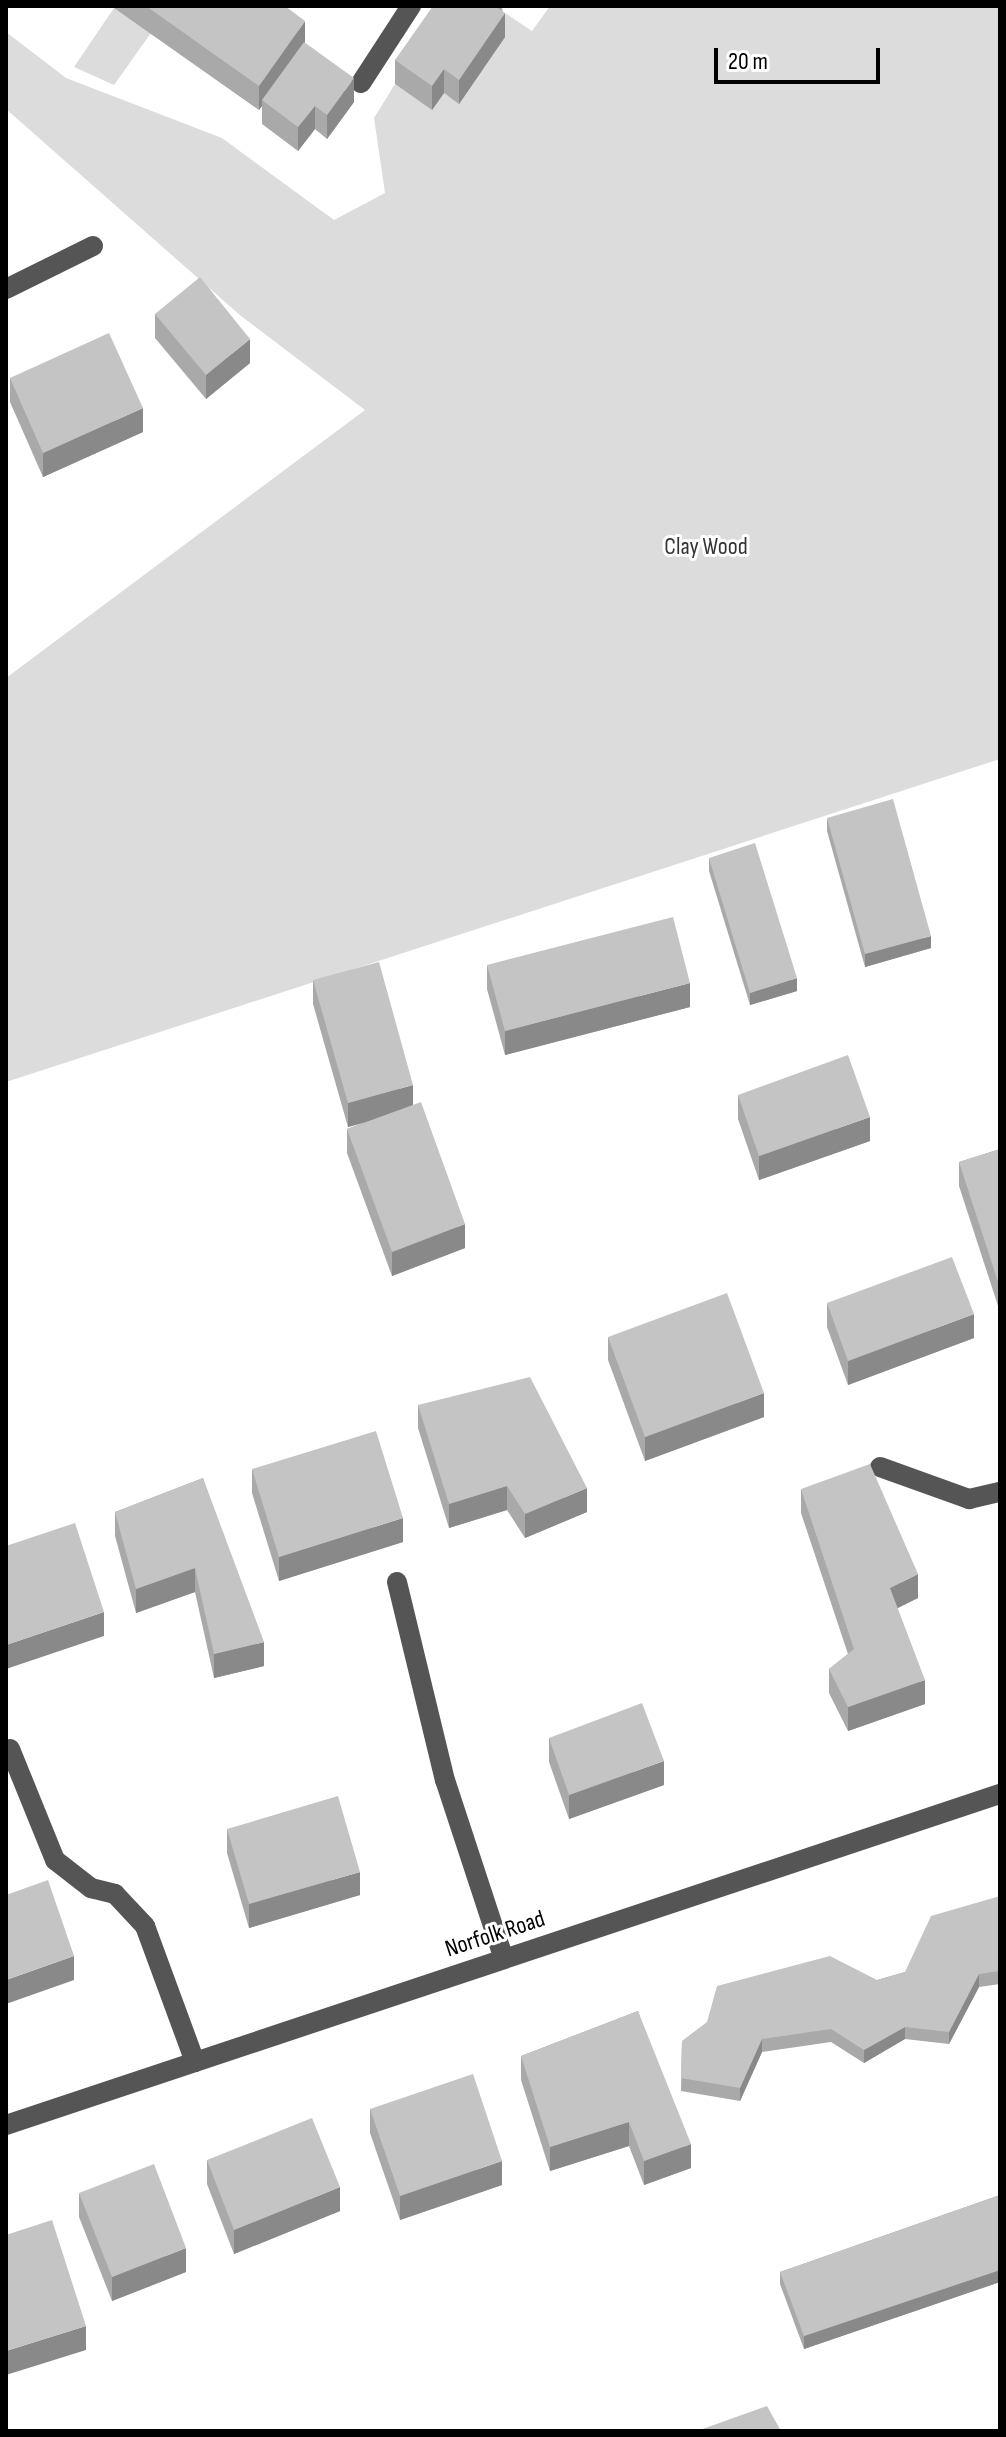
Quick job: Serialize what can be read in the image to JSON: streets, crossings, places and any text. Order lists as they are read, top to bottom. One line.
{"streets":{"street":["Norfolk Road"]},"parks":["Clay Wood"],"scale_bar":"20 m"}
